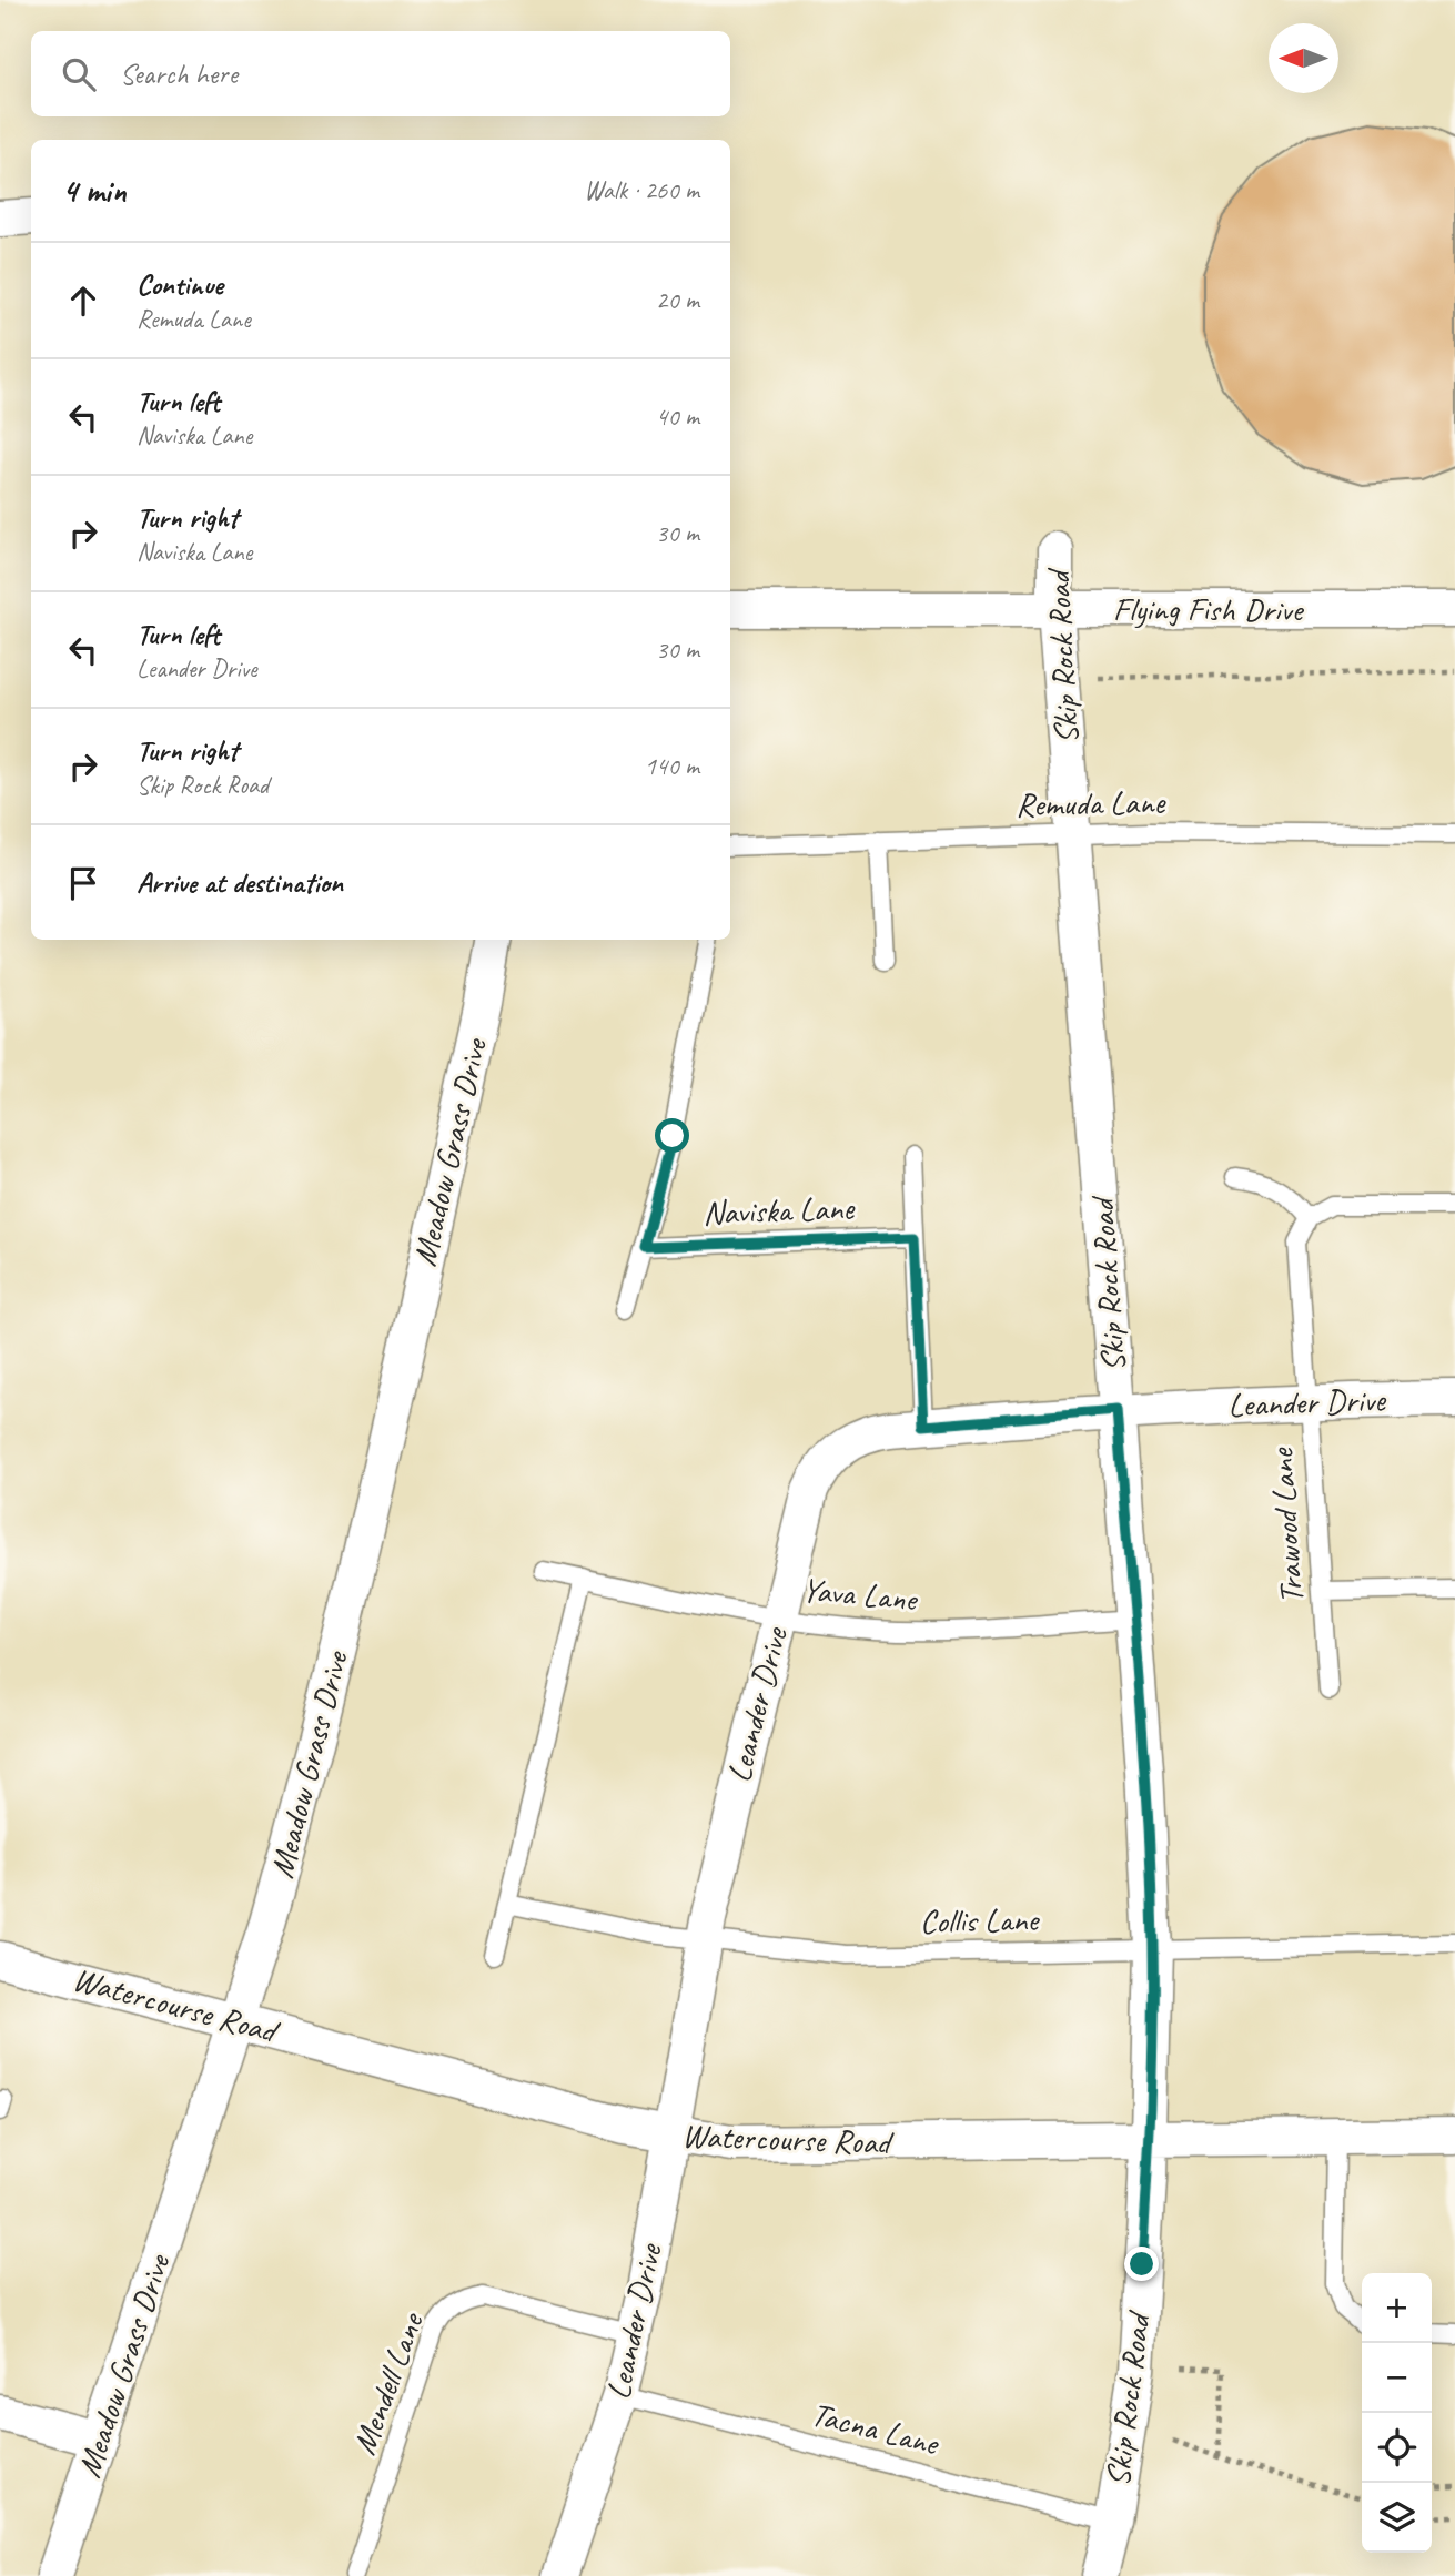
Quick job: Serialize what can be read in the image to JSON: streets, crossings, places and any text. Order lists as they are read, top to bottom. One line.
{"streets":{"street":["Flying Fish Drive","Skip Rock Road","Meadow Grass Drive","Leander Drive","Watercourse Road"],"lane":["Remuda Lane","Naviska Lane","Trawood Lane","Yava Lane","Collis Lane","Mendell Lane","Tacna Lane"]},"crossings":[["Flying Fish Drive","Skip Rock Road"],["Skip Rock Road","Remuda Lane"],["Skip Rock Road","Leander Drive"],["Skip Rock Road","Yava Lane"],["Skip Rock Road","Collis Lane"],["Skip Rock Road","Watercourse Road"],["Skip Rock Road","Tacna Lane"],["Meadow Grass Drive","Watercourse Road"],["Leander Drive","Trawood Lane"],["Leander Drive","Yava Lane"],["Leander Drive","Collis Lane"],["Leander Drive","Watercourse Road"],["Leander Drive","Mendell Lane"],["Leander Drive","Tacna Lane"]],"north":"left","page":{"search":"Search here","heading":["4 min","Walk · 260 m"],"list":[["Continue","Remuda Lane","20 m"],["Turn left","Naviska Lane","40 m"],["Turn right","Naviska Lane","30 m"],["Turn left","Leander Drive","30 m"],["Turn right","Skip Rock Road","140 m"],"Arrive at destination"],"map_buttons":["+","−"]}}
